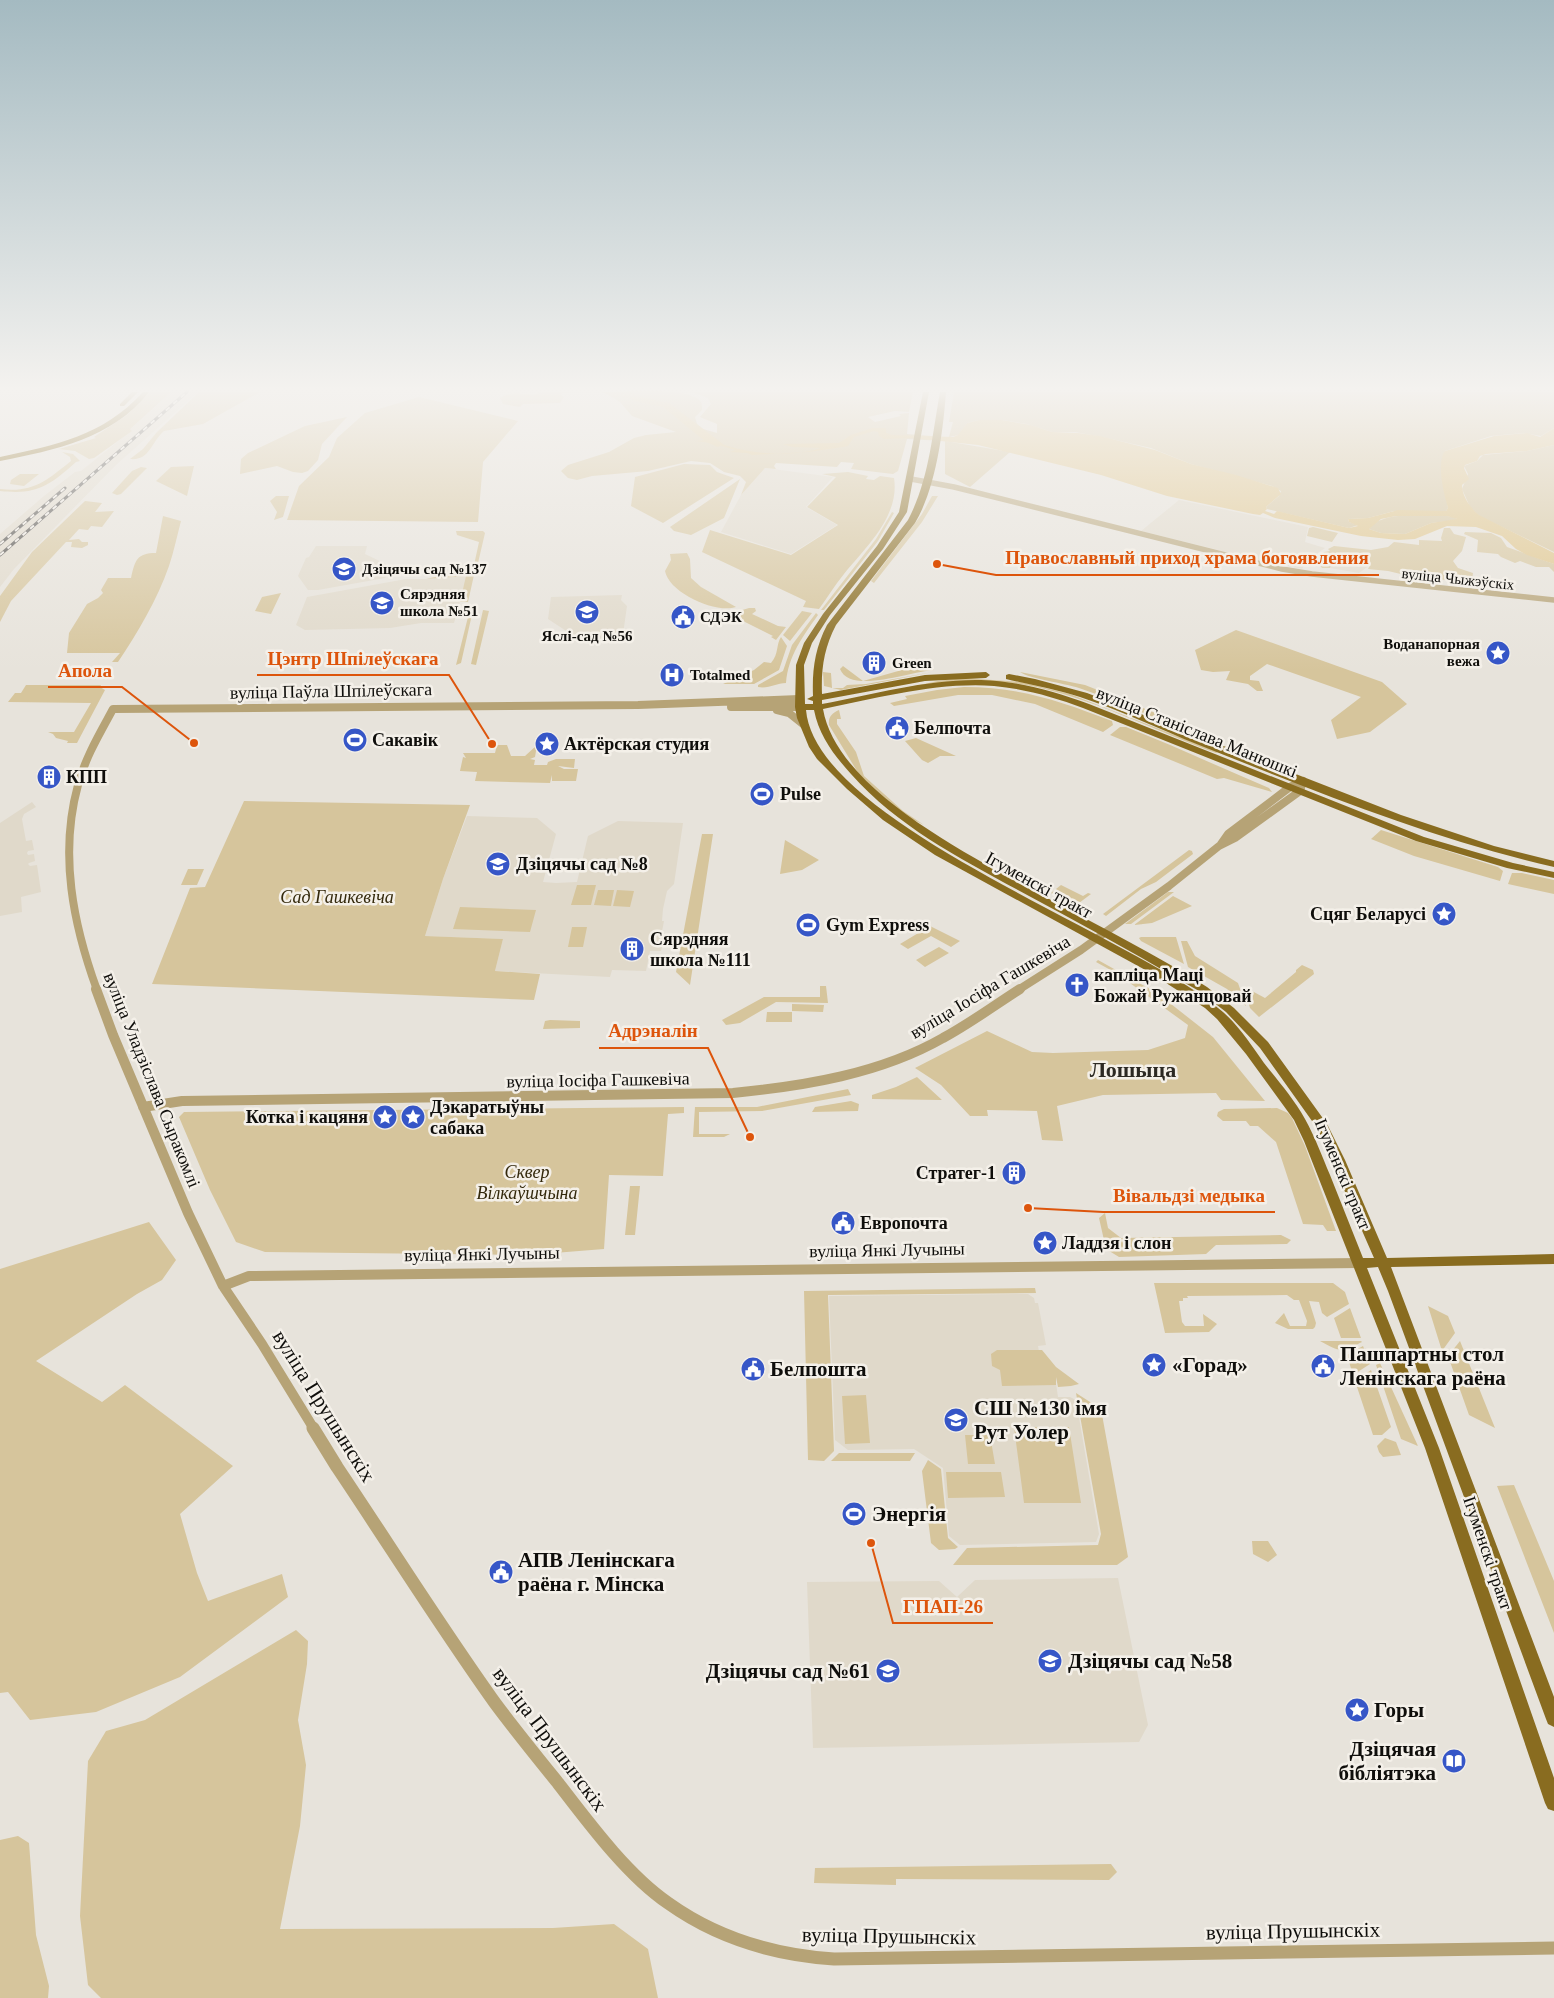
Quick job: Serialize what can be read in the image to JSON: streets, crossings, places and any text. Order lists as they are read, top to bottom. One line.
{"streets":{"main road":["вуліца Паўла Шпілеўскага","вуліца Станіслава Манюшкі","Ігуменскі тракт","вуліца Янкі Лучыны"],"street":["вуліца Чыжэўскіх","вуліца Іосіфа Гашкевіча","вуліца Уладзіслава Сыракомлі","вуліца Прушынскіх"]},"crossings":[["вуліца Паўла Шпілеўскага","вуліца Станіслава Манюшкі"],["вуліца Паўла Шпілеўскага","Ігуменскі тракт"],["вуліца Паўла Шпілеўскага","вуліца Уладзіслава Сыракомлі"],["вуліца Станіслава Манюшкі","Ігуменскі тракт"],["вуліца Станіслава Манюшкі","вуліца Іосіфа Гашкевіча"],["Ігуменскі тракт","вуліца Іосіфа Гашкевіча"],["Ігуменскі тракт","вуліца Янкі Лучыны"],["вуліца Іосіфа Гашкевіча","вуліца Уладзіслава Сыракомлі"],["вуліца Уладзіслава Сыракомлі","вуліца Янкі Лучыны"],["вуліца Уладзіслава Сыракомлі","вуліца Прушынскіх"],["вуліца Янкі Лучыны","вуліца Прушынскіх"]],"districts":["Лошыца"],"parks":["Сад Гашкевіча","Сквер Вілкаўшчына"],"places":{"other":["Православный приход храма богоявления","Апола","Цэнтр Шпілеўскага","Адрэналін","Вівальдзі медыка","ГПАП-26"],"school or university":["Дзіцячы сад №137","Сярэдняя школа №51","Яслі-сад №56","Дзіцячы сад №8","СШ №130 імя Рут Уолер","Дзіцячы сад №58","Дзіцячы сад №61"],"public building":["СДЭК","Белпочта","Европочта","Пашпартны стол Ленінскага раёна","Белпошта","АПВ Ленінскага раёна г. Мінска"],"place":["Воданапорная вежа","Актёрская студия","Сцяг Беларусі","Котка і кацяня","Дэкаратыўны сабака","Ладдзя і слон","«Горад»","Горы"],"building":["Green","КПП","Сярэдняя школа №111","Стратег-1"],"hospital":["Totalmed"],"sports":["Сакавік","Pulse","Gym Express","Энергія"],"church":["капліца Маці Божай Ружанцовай"],"library":["Дзіцячая бібліятэка"]}}
